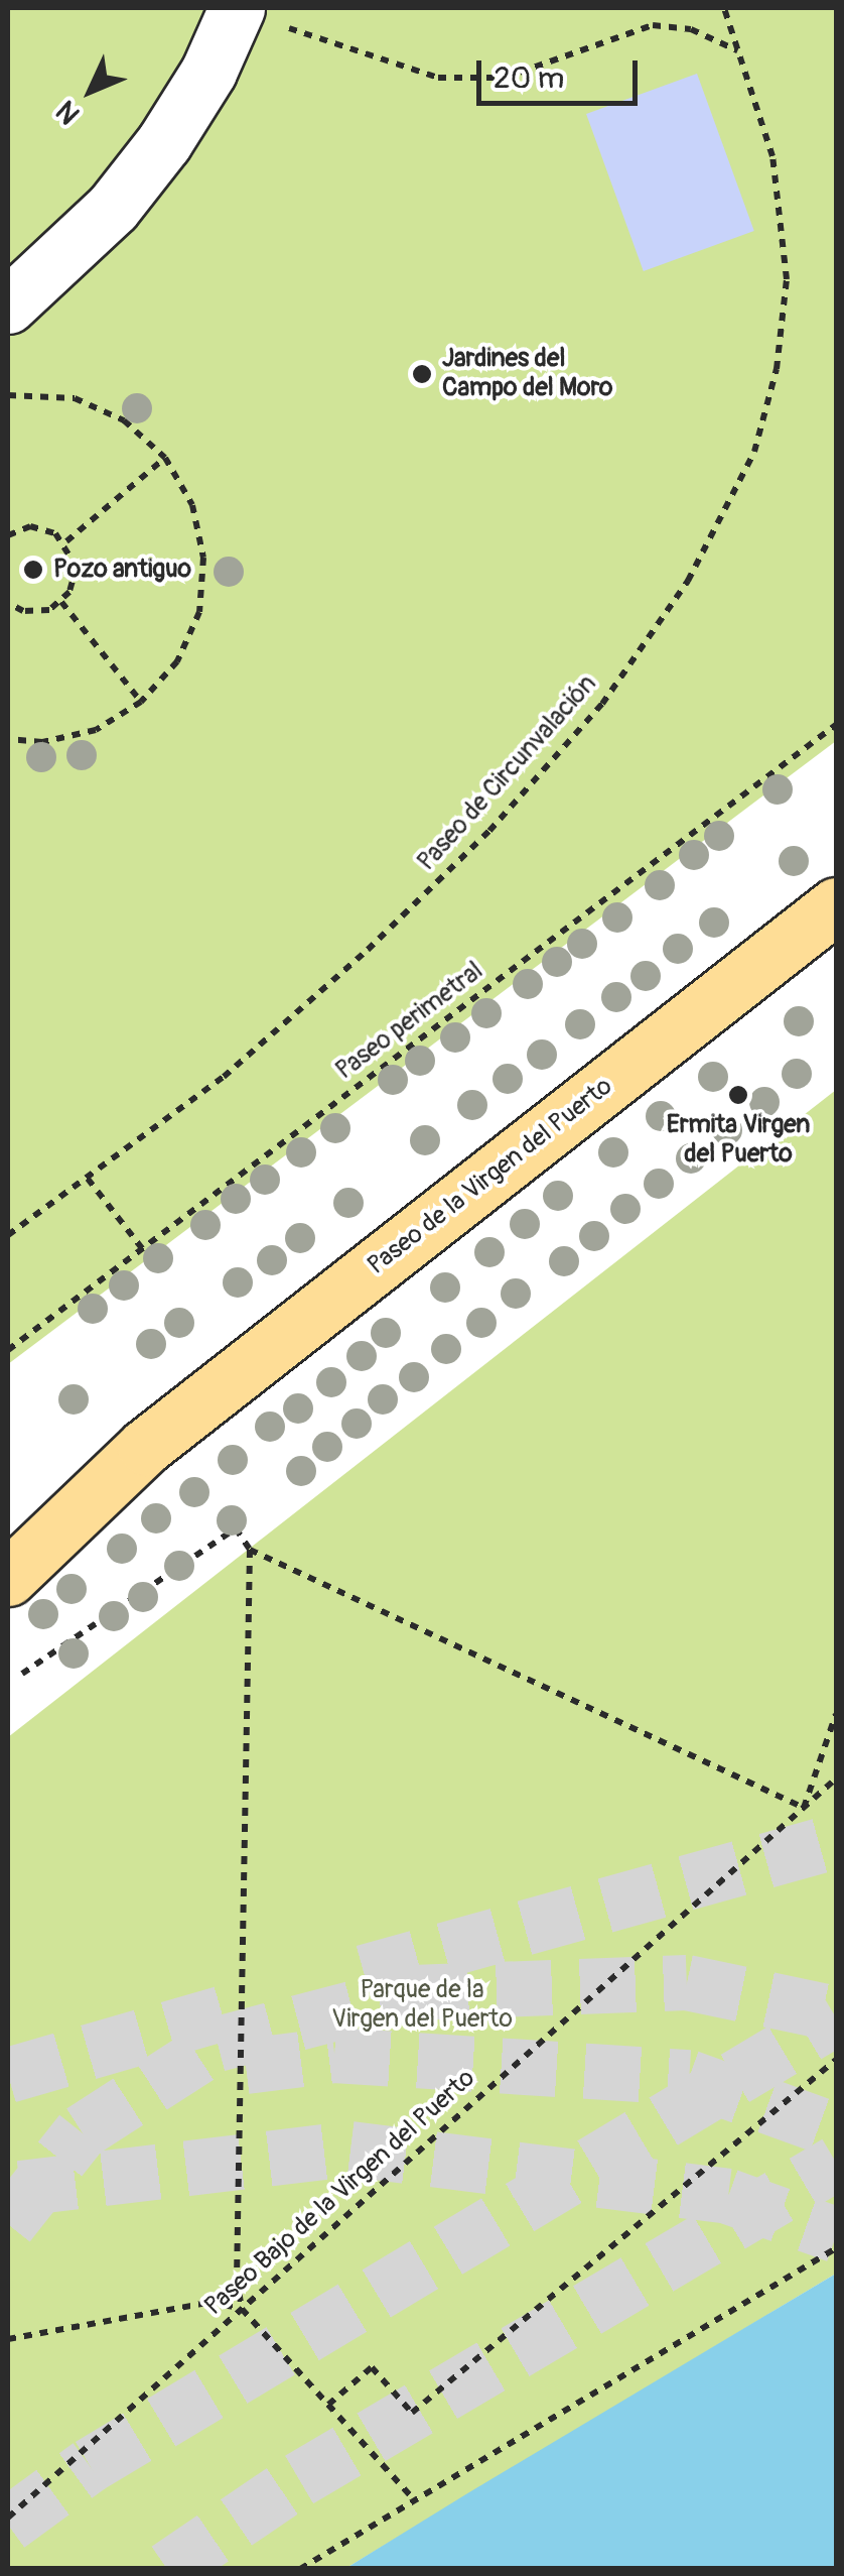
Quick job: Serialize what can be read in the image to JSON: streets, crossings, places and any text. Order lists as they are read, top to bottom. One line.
{"streets":{"main road":["Paseo de la Virgen del Puerto"],"path":["Paseo de Circunvalación","Paseo perimetral","Paseo Bajo de la Virgen del Puerto"]},"parks":["Parque de la Virgen del Puerto"],"places":["Jardines del Campo del Moro","Pozo antiguo","Ermita Virgen del Puerto"],"scale_bar":"20 m","north":"bottom left"}
